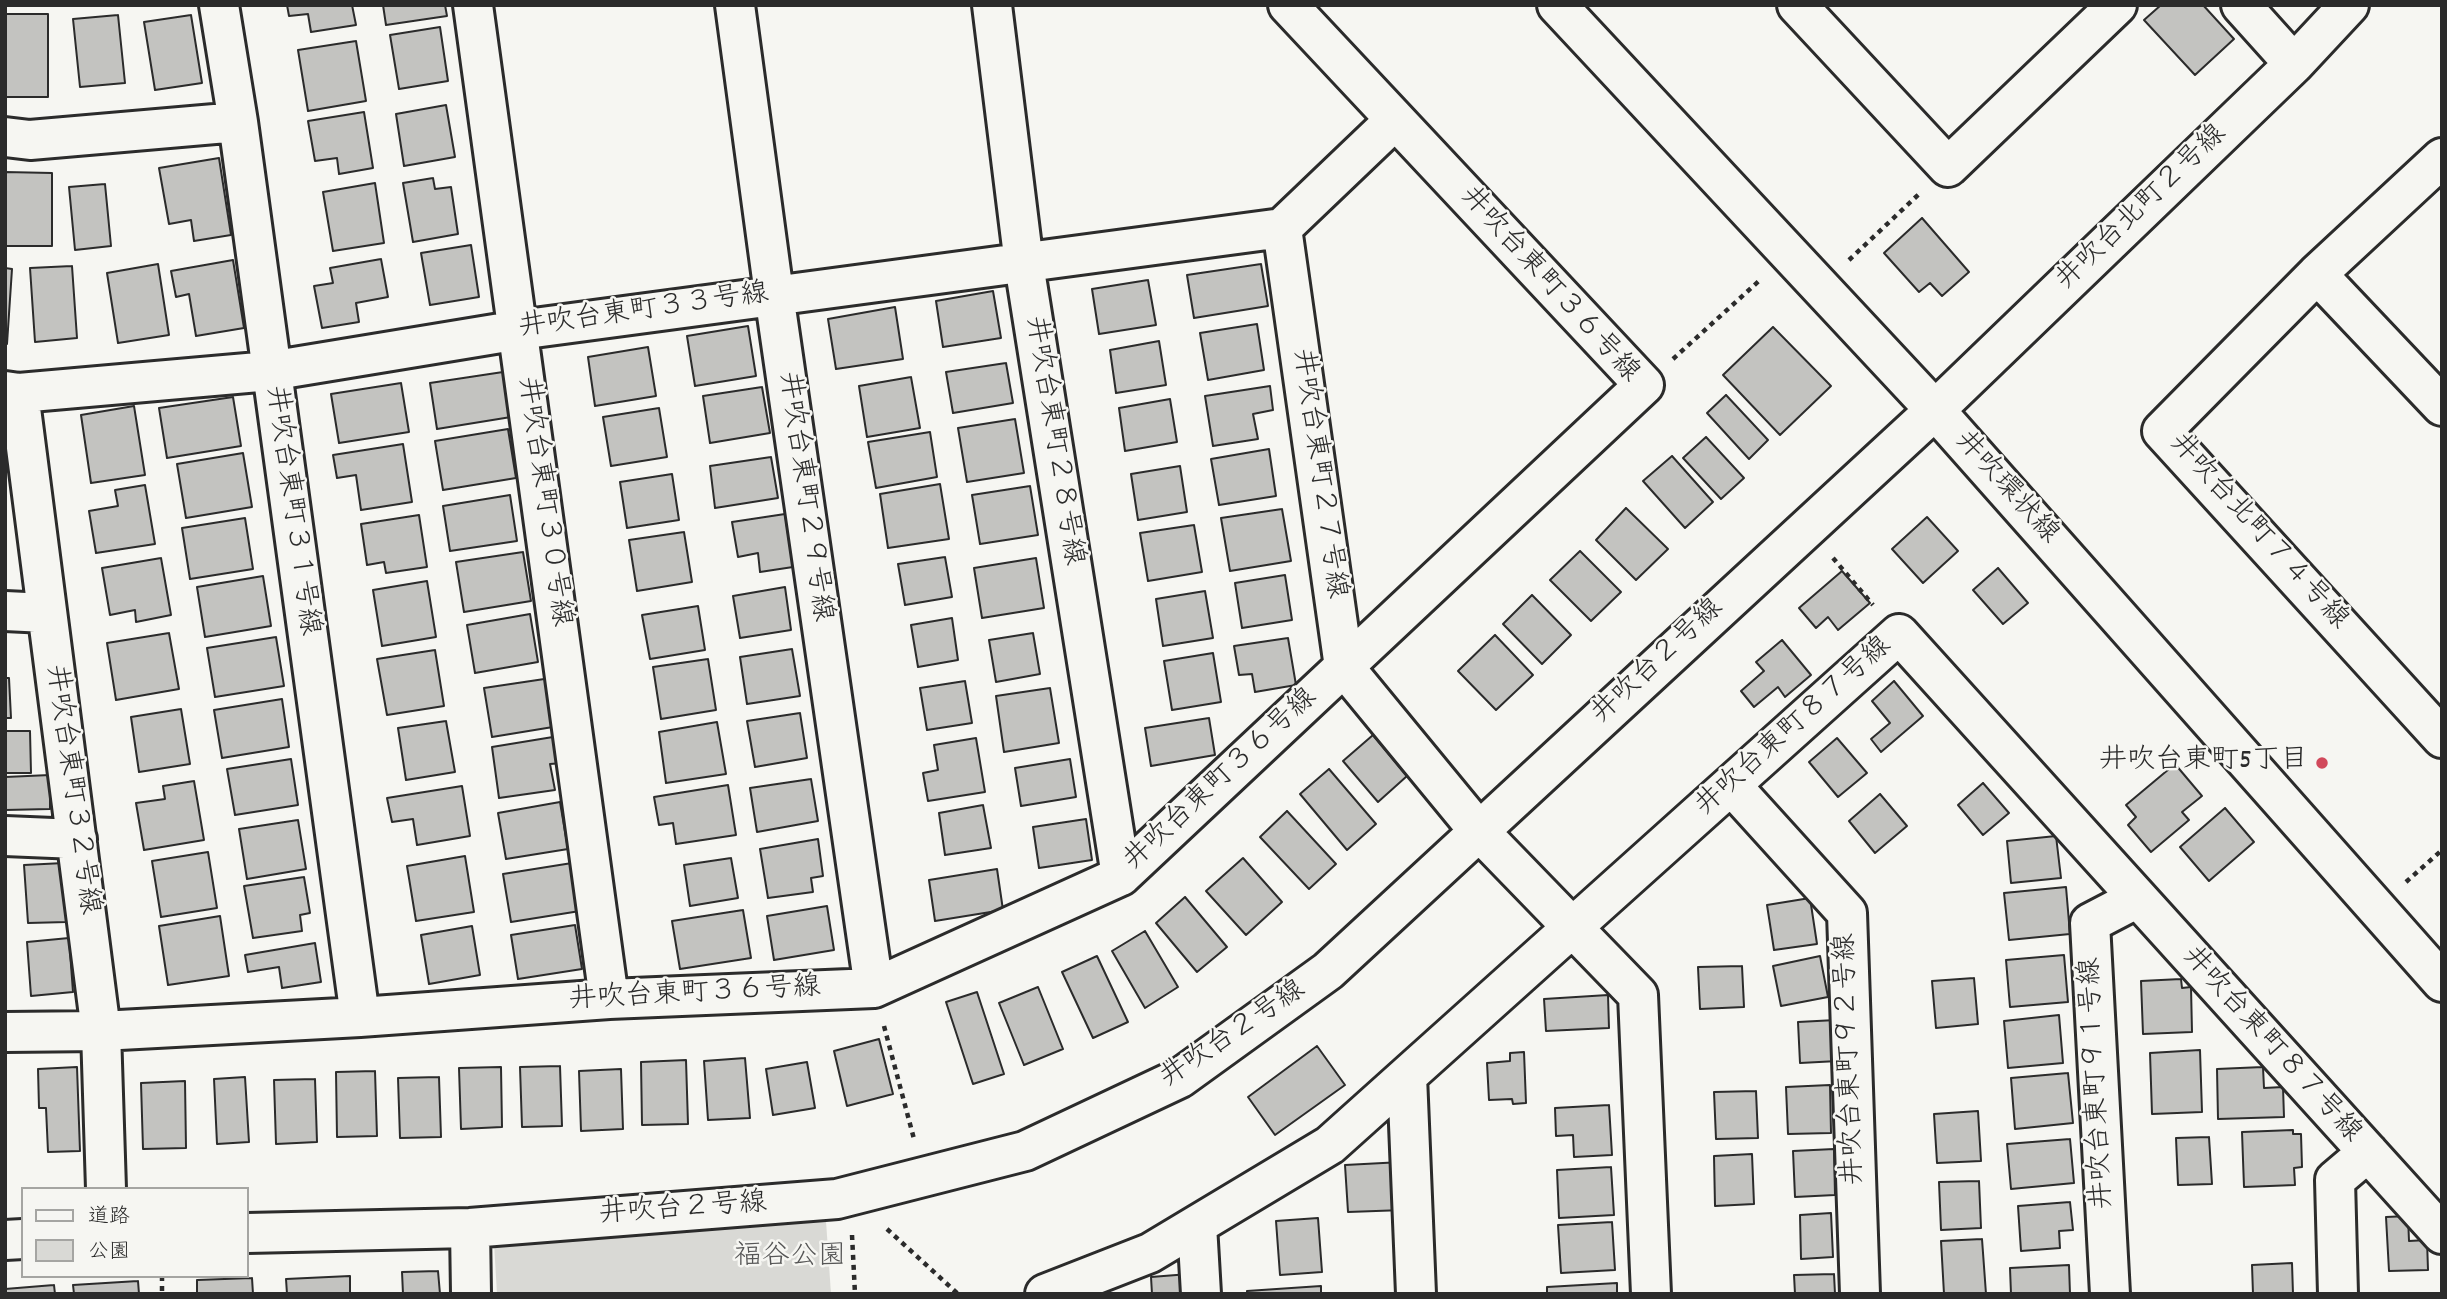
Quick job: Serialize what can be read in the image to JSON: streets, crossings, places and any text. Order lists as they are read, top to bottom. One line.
{"streets":{"street":["井吹台北町２号線","井吹台東町３６号線","井吹台東町３３号線","井吹台東町２８号線","井吹台東町２７号線","井吹環状線","井吹台東町２９号線","井吹台東町３０号線","井吹台東町３１号線","井吹台北町７４号線","井吹台２号線","井吹台東町８７号線","井吹台東町３２号線","井吹台東町９２号線","井吹台東町９１号線"]},"crossings":[["井吹台北町２号線","井吹環状線"],["井吹台北町２号線","井吹台２号線"],["井吹台東町３６号線","井吹台東町２８号線"],["井吹台東町３６号線","井吹台東町２７号線"],["井吹台東町３６号線","井吹台東町２９号線"],["井吹台東町３６号線","井吹台東町３０号線"],["井吹台東町３６号線","井吹台東町３１号線"],["井吹台東町３６号線","井吹台東町３２号線"],["井吹台東町３３号線","井吹台東町２８号線"],["井吹台東町３３号線","井吹台東町２７号線"],["井吹台東町３３号線","井吹台東町２９号線"],["井吹台東町３３号線","井吹台東町３０号線"],["井吹台東町３３号線","井吹台東町３１号線"],["井吹台東町３３号線","井吹台東町３２号線"],["井吹環状線","井吹台２号線"],["井吹台東町８７号線","井吹台東町９２号線"],["井吹台東町８７号線","井吹台東町９１号線"]],"parks":["福谷公園"],"places":["井吹台東町5丁目"],"legend":["道路","公園"]}
